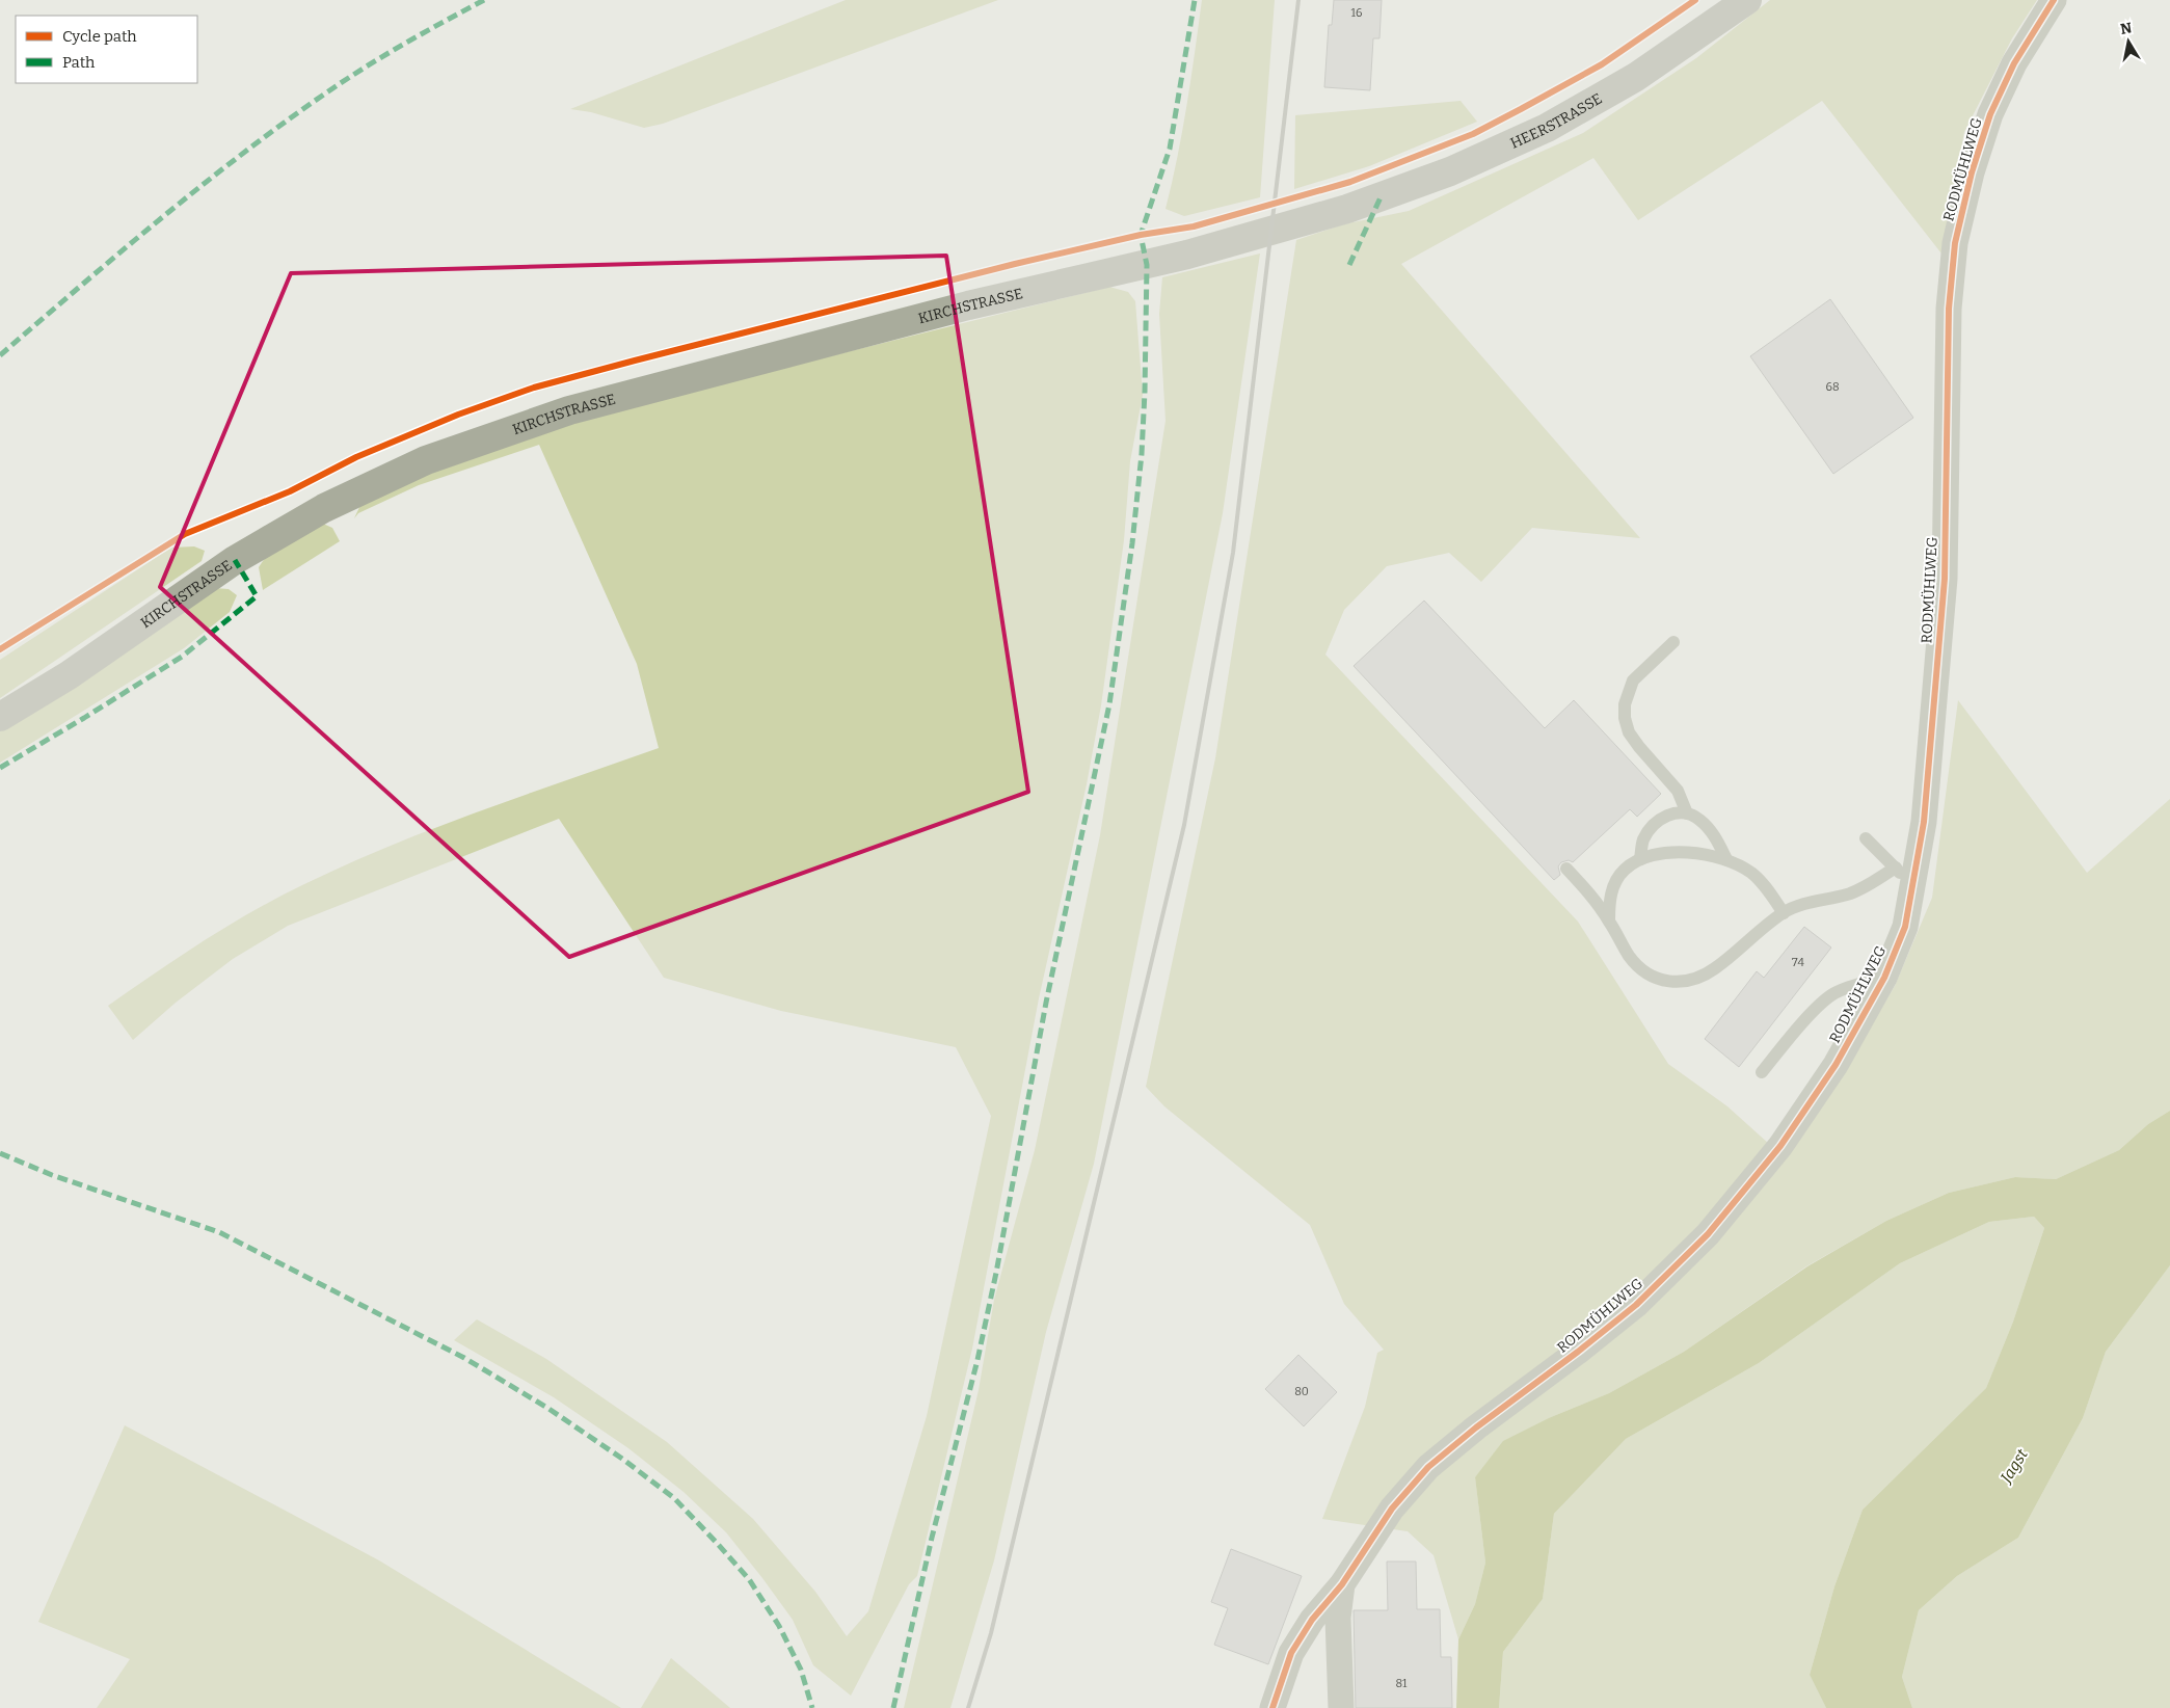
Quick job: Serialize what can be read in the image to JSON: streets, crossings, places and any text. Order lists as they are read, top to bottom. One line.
{"streets":{"street":["HEERSTRASSE","RODMÜHLWEG","KIRCHSTRASSE"]},"crossings":[["HEERSTRASSE","KIRCHSTRASSE"]],"water":["Jagst"],"house_numbers":["16","68","74","80","81"],"legend":["Cycle path","Path"],"north":"top"}
